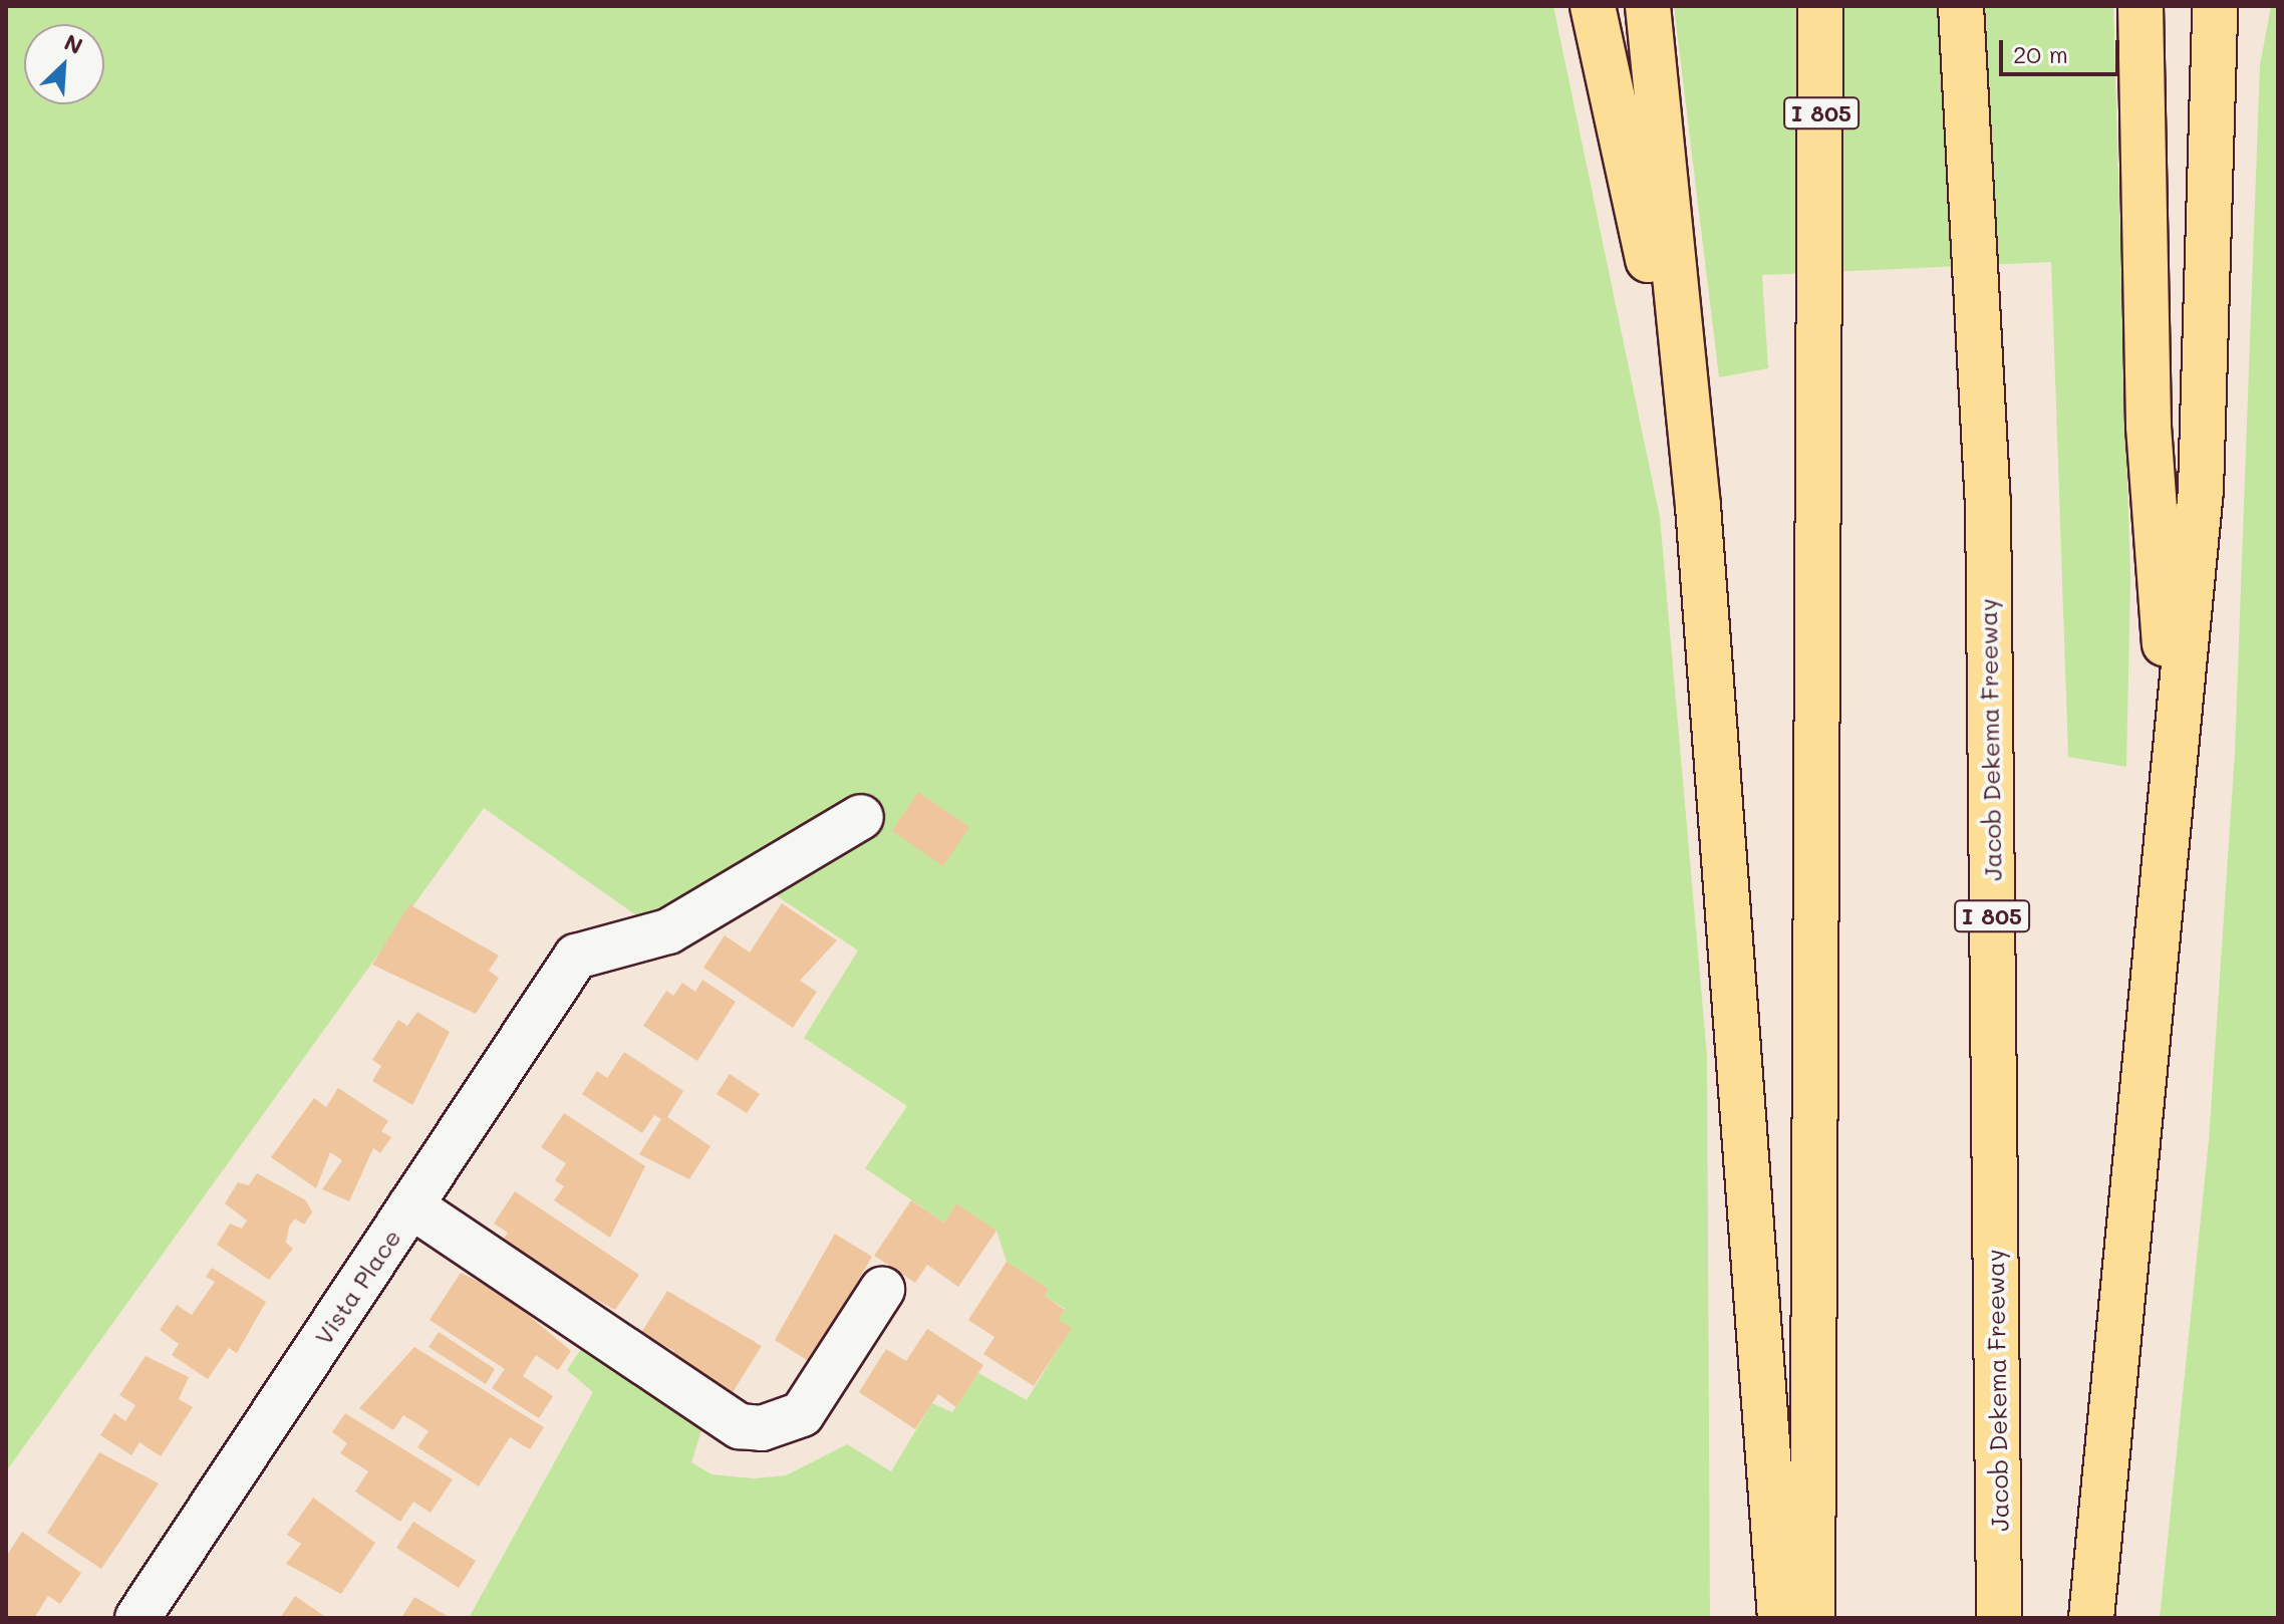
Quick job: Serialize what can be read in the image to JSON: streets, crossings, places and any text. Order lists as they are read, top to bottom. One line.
{"streets":{"highway":["I 805","Jacob Dekema Freeway"],"street":["Vista Place"]},"scale_bar":"20 m","north":"top right"}
